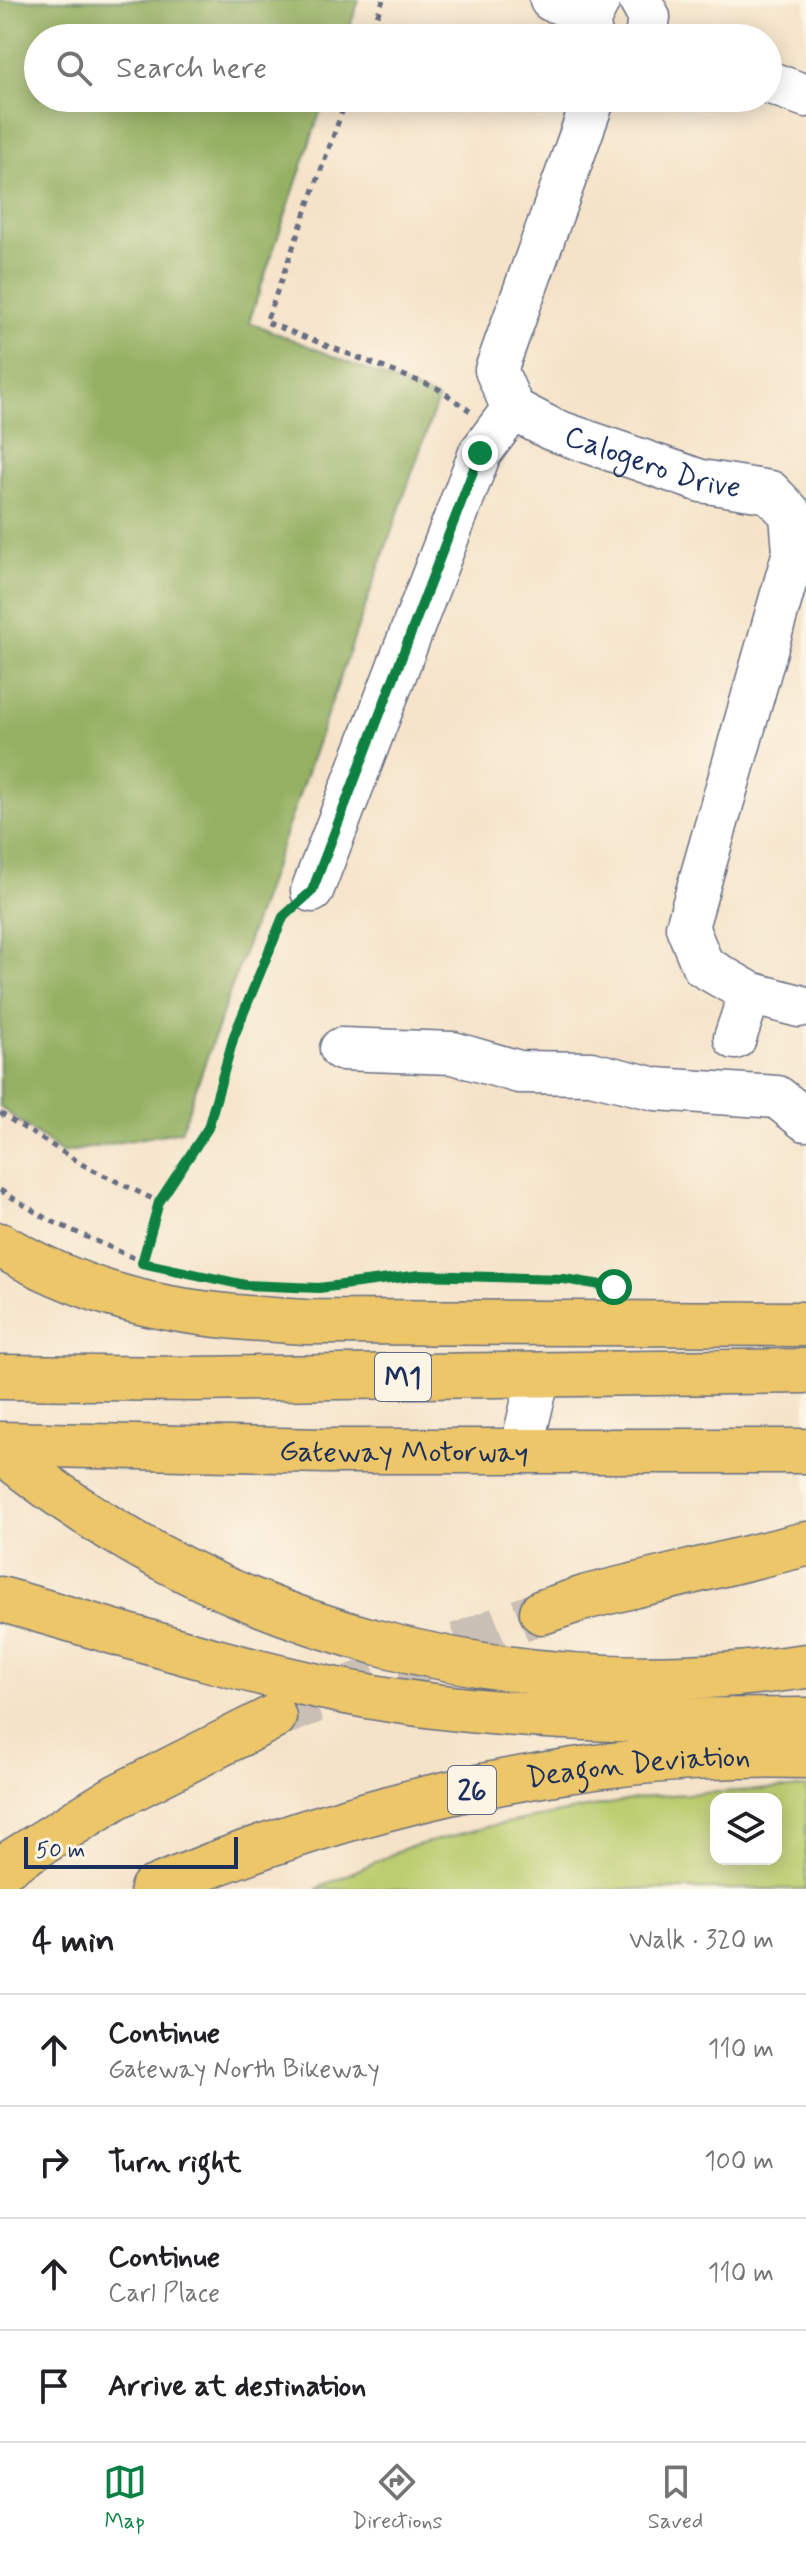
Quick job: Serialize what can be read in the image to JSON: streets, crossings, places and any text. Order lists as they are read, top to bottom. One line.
{"streets":{"highway":["M1","Gateway Motorway","Deagon Deviation","26"],"street":["Calogero Drive"]},"scale_bar":"50 m","page":{"search":"Search here","scale":"50 m","heading":["4 min","Walk · 320 m"],"list":[["Continue","Gateway North Bikeway","110 m"],["Turn right","100 m"],["Continue","Carl Place","110 m"],"Arrive at destination"],"nav":["Map","Directions","Saved"]}}
